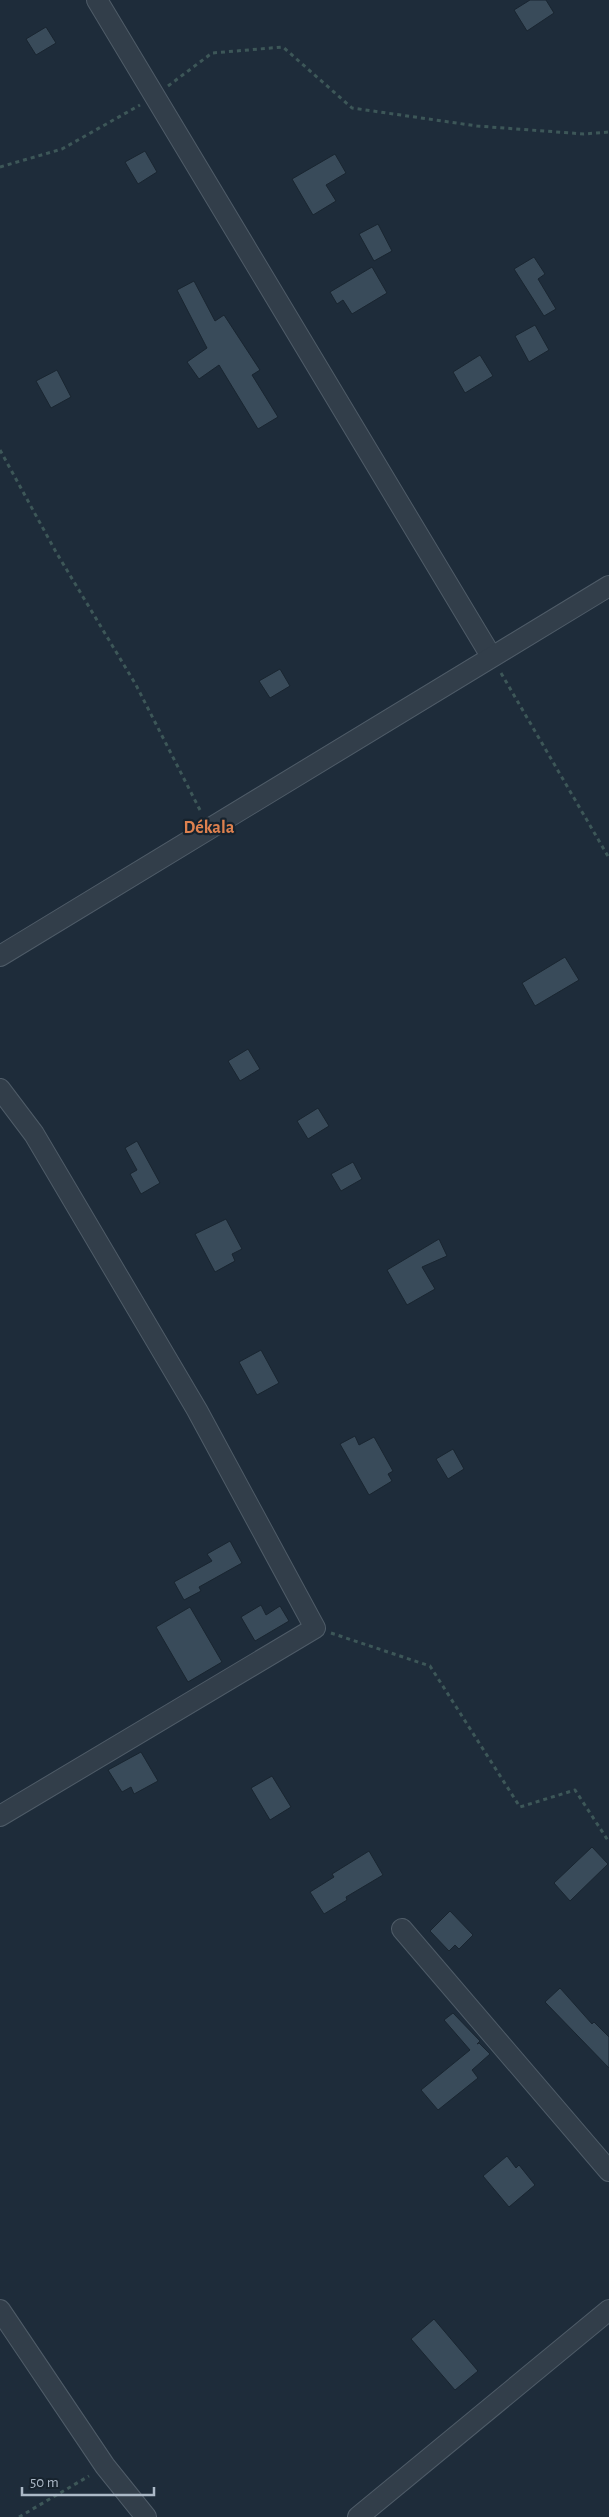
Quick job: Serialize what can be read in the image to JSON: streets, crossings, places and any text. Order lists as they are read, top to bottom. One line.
{"districts":["Dékala"],"scale_bar":"50 m"}
